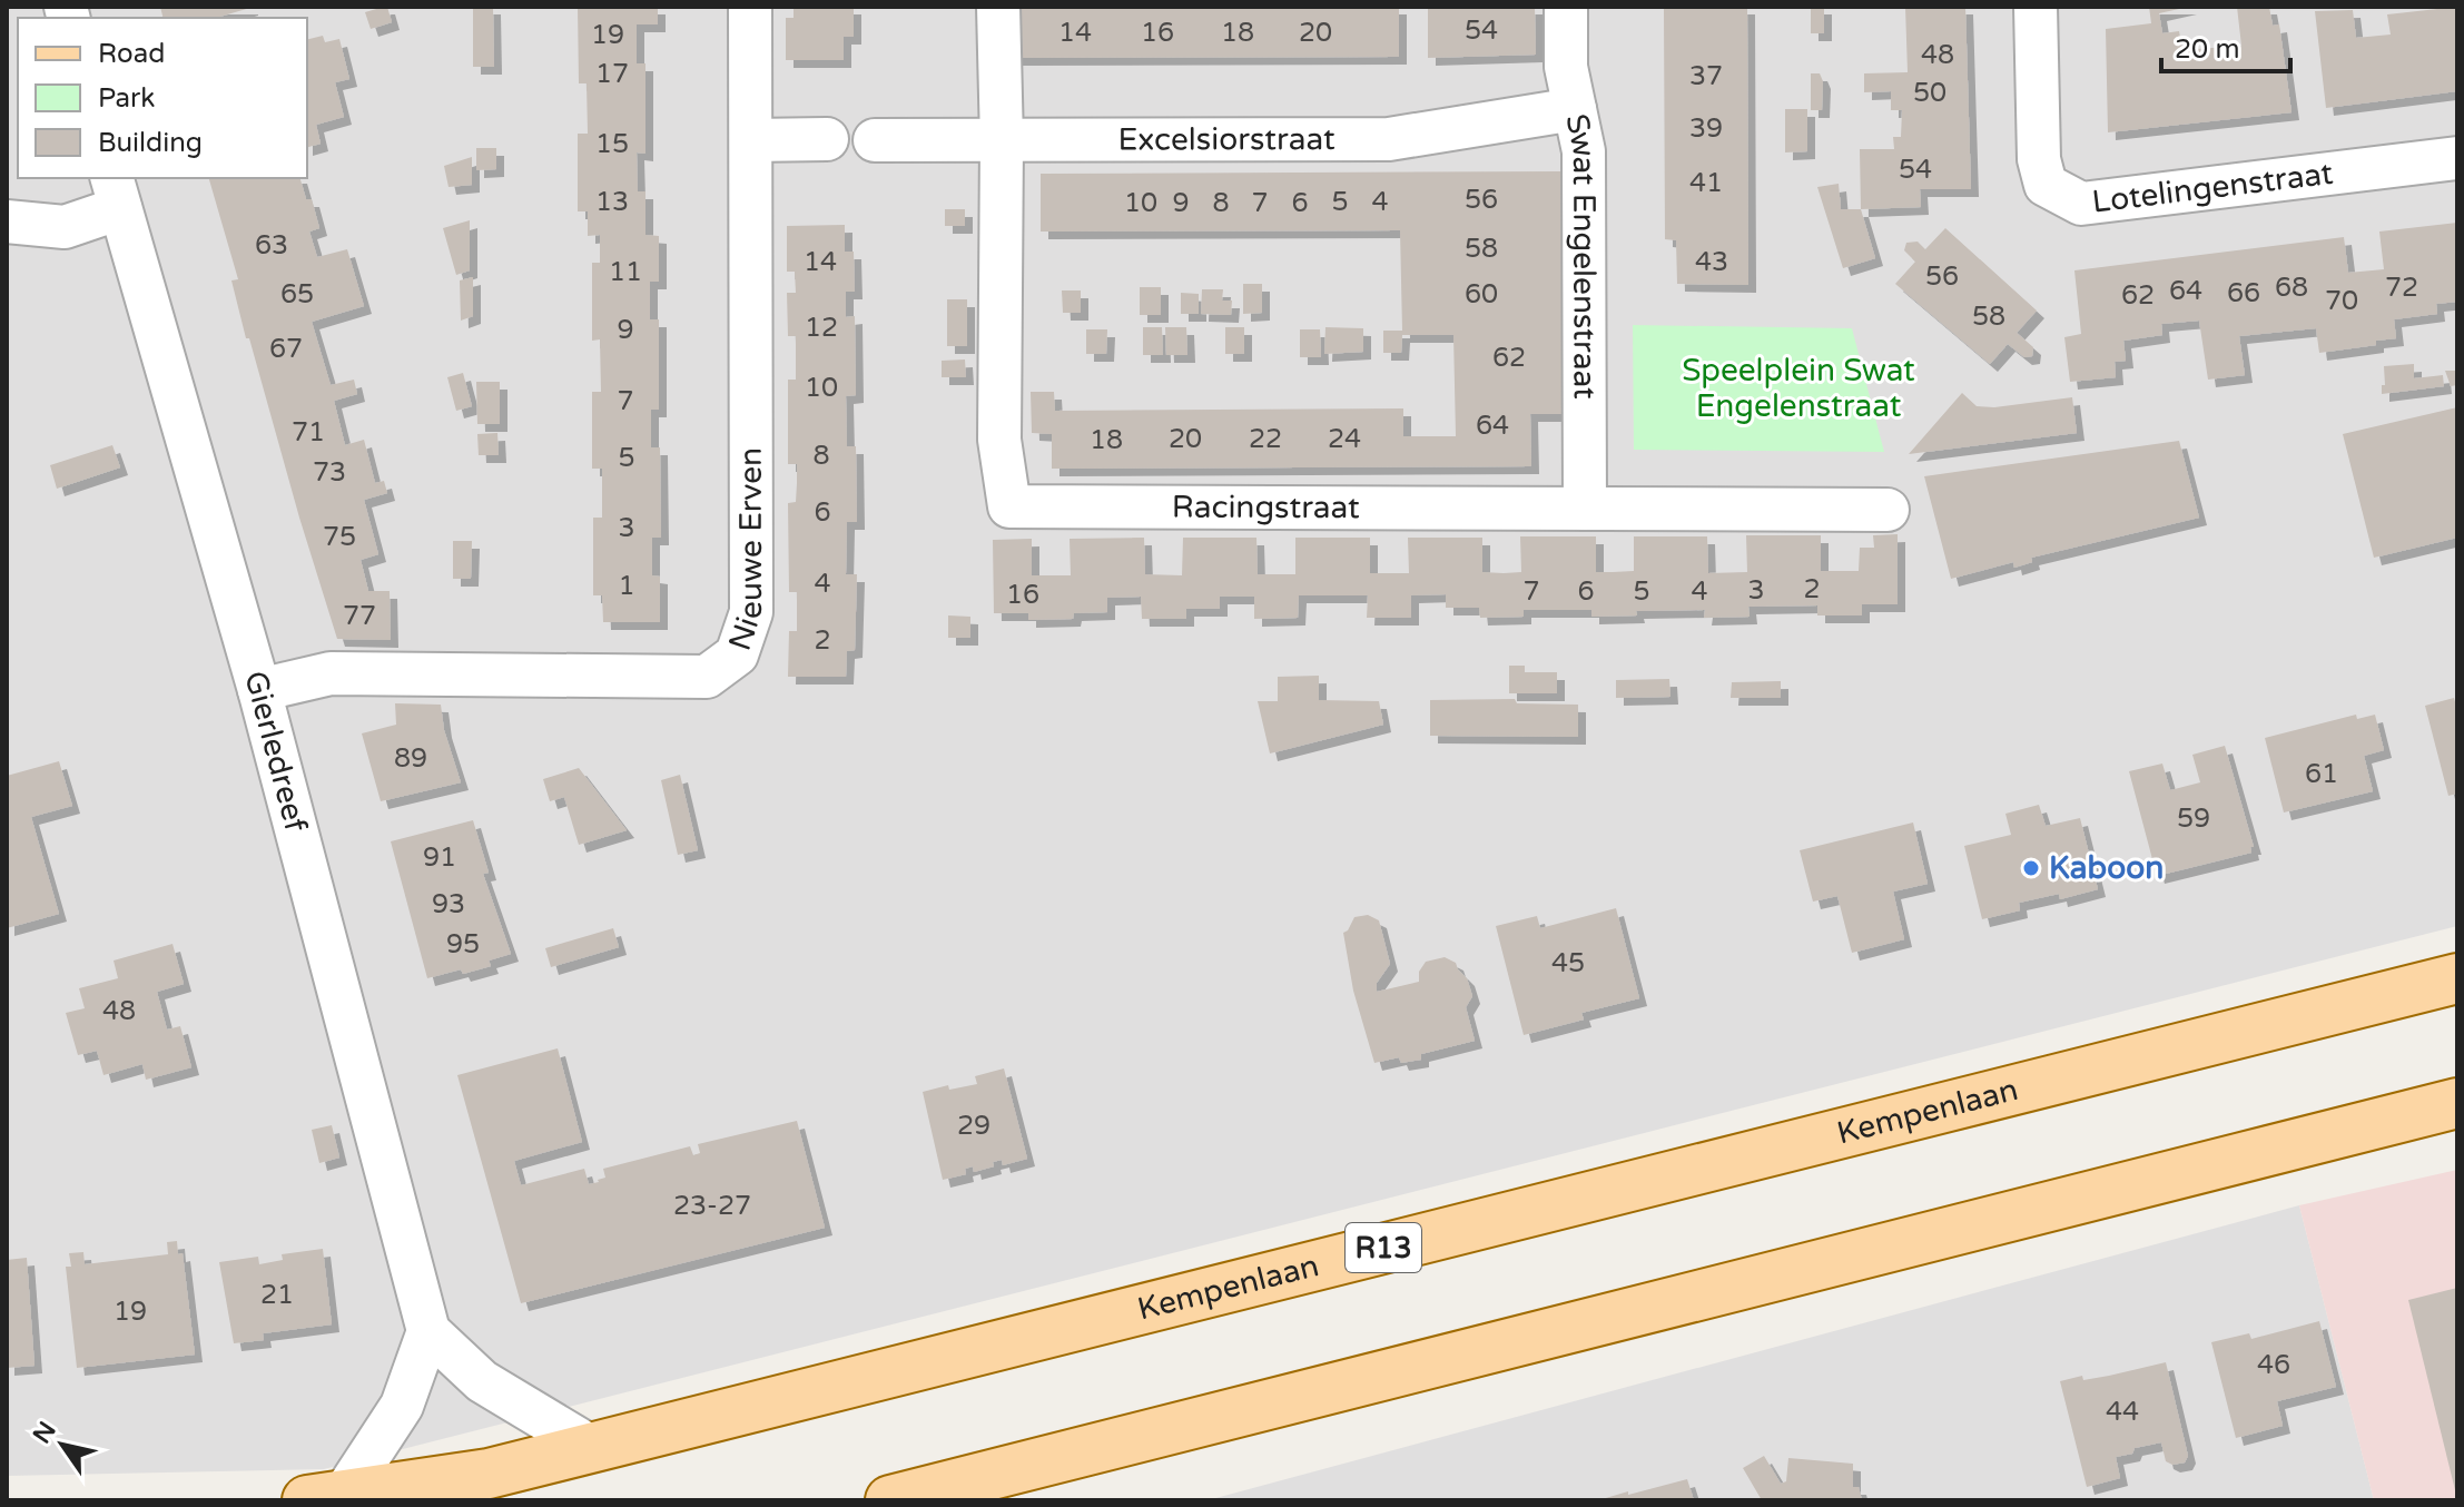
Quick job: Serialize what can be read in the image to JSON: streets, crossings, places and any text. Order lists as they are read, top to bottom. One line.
{"streets":{"main road":["Kempenlaan","R13"],"street":["Excelsiorstraat","Lotelingenstraat","Swat Engelenstraat","Racingstraat","Nieuwe Erven","Gierledreef"]},"crossings":[["Excelsiorstraat","Swat Engelenstraat"],["Excelsiorstraat","Racingstraat"],["Swat Engelenstraat","Racingstraat"],["Nieuwe Erven","Gierledreef"]],"parks":["Speelplein Swat Engelenstraat"],"places":["Kaboon"],"house_numbers":["54","14","16","18","20","19","48","17","37","50","39","15","54","41","56","13","5","4","10","9","8","7","6","63","58","14","43","11","56","68","72","64","66","65","60","62","70","58","12","9","67","62","10","7","64","71","20","22","24","18","8","5","73","6","3","75","4","1","2","3","7","6","5","4","16","77","2","89","61","59","91","93","95","45","48","29","23-27","21","19","46","44"],"legend":["Road","Park","Building"],"scale_bar":"20 m","north":"top left"}
